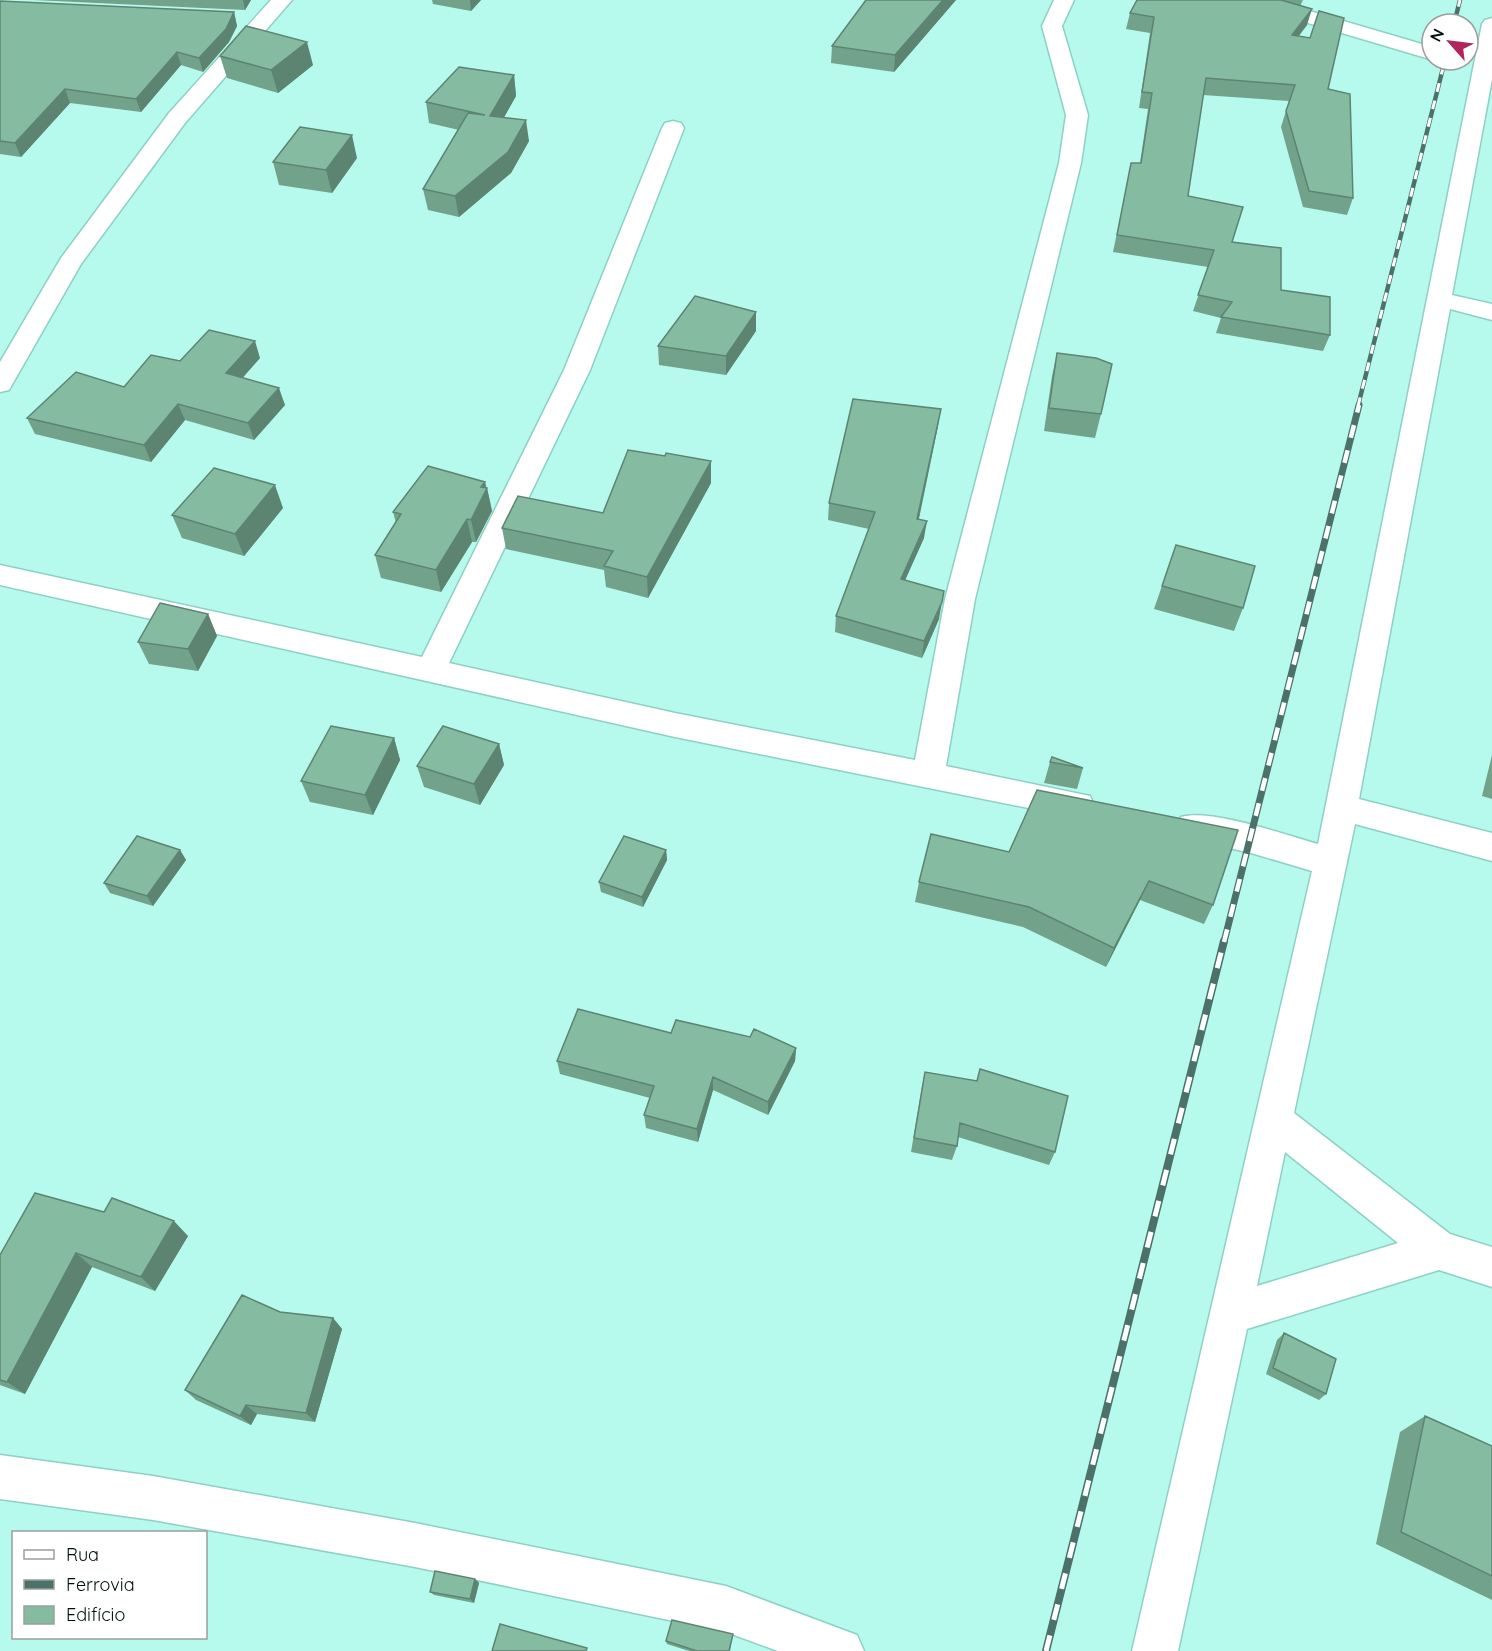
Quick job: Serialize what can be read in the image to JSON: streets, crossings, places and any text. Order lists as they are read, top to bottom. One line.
{"legend":["Rua","Ferrovia","Edifício"],"north":"top left"}
